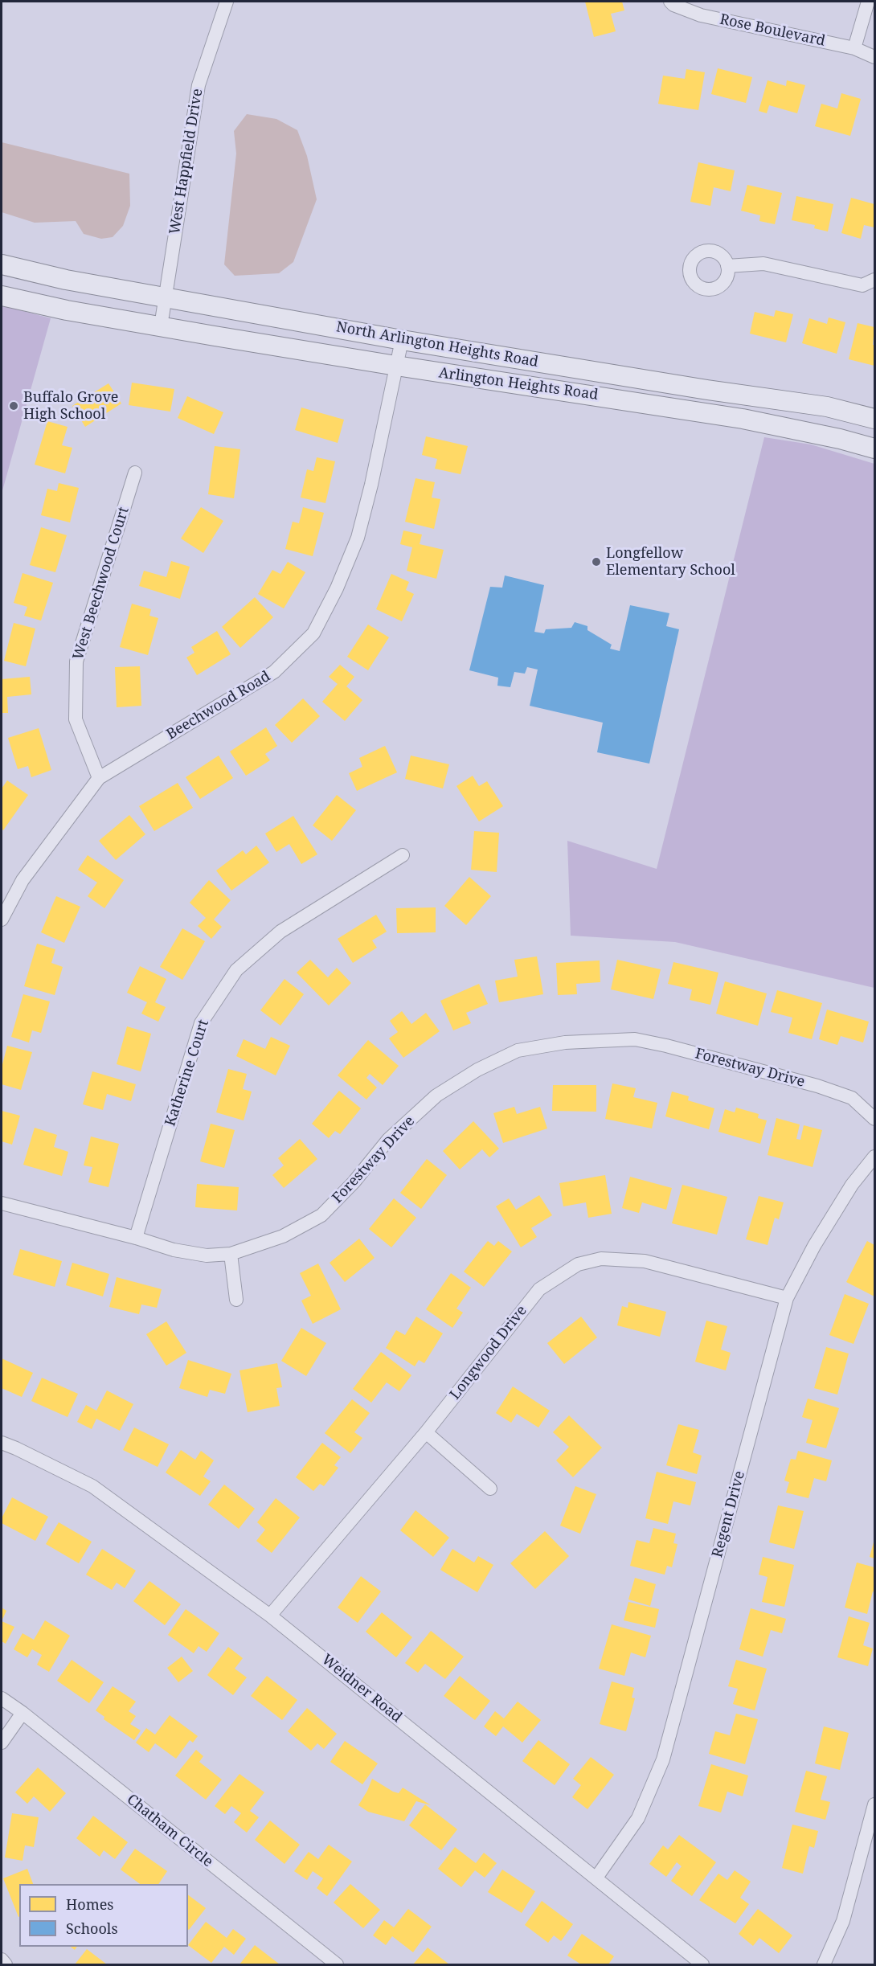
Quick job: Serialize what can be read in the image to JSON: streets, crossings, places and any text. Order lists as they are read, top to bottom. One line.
{"streets":{"main road":["North Arlington Heights Road","Arlington Heights Road"],"street":["Rose Boulevard","West Happfield Drive","West Beechwood Court","Beechwood Road","Forestway Drive","Katherine Court","Longwood Drive","Regent Drive","Weidner Road","Chatham Circle"]},"crossings":[["West Happfield Drive","North Arlington Heights Road"],["West Happfield Drive","Arlington Heights Road"],["North Arlington Heights Road","Beechwood Road"],["Arlington Heights Road","Beechwood Road"],["West Beechwood Court","Beechwood Road"],["Forestway Drive","Katherine Court"],["Longwood Drive","Regent Drive"],["Longwood Drive","Weidner Road"],["Regent Drive","Weidner Road"]],"places":["Buffalo Grove High School","Longfellow Elementary School"],"legend":["Homes","Schools"]}
